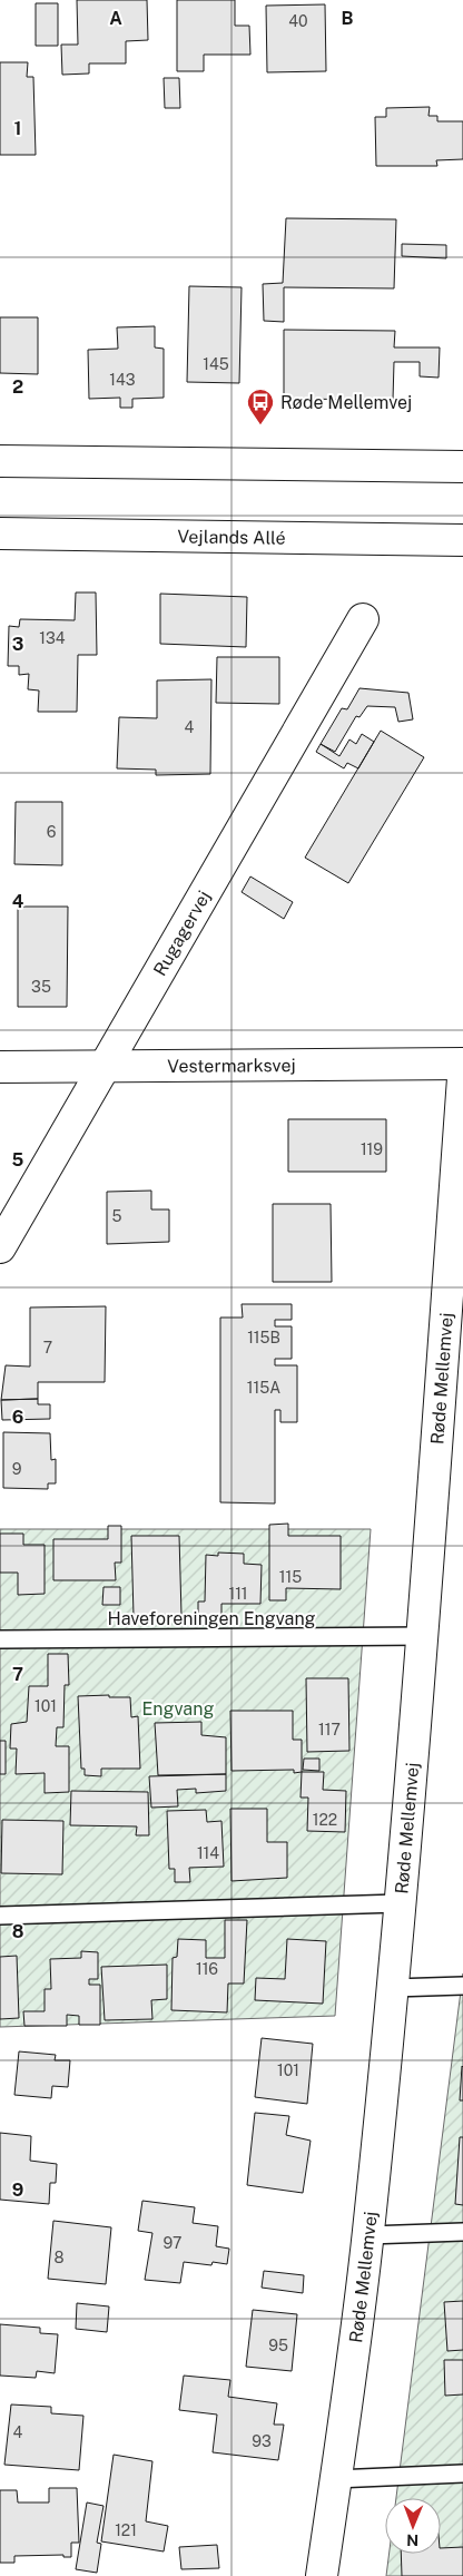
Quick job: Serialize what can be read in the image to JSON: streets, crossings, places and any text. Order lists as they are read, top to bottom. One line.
{"streets":{"street":["Vejlands Allé","Rugagervej","Vestermarksvej","Røde Mellemvej"],"lane":["Haveforeningen Engvang"]},"crossings":[["Rugagervej","Vestermarksvej"],["Røde Mellemvej","Haveforeningen Engvang"]],"parks":["Engvang"],"places":{"bus stop":["Røde Mellemvej"]},"house_numbers":["40","145","143","134","4","6","35","119","5","115B","7","115A","9","115","111","101","117","122","114","116","101","97","8","95","4","93","121"],"north":"bottom","grid":{"columns":["A","B"],"rows":["1","2","3","4","5","6","7","8","9"]}}
